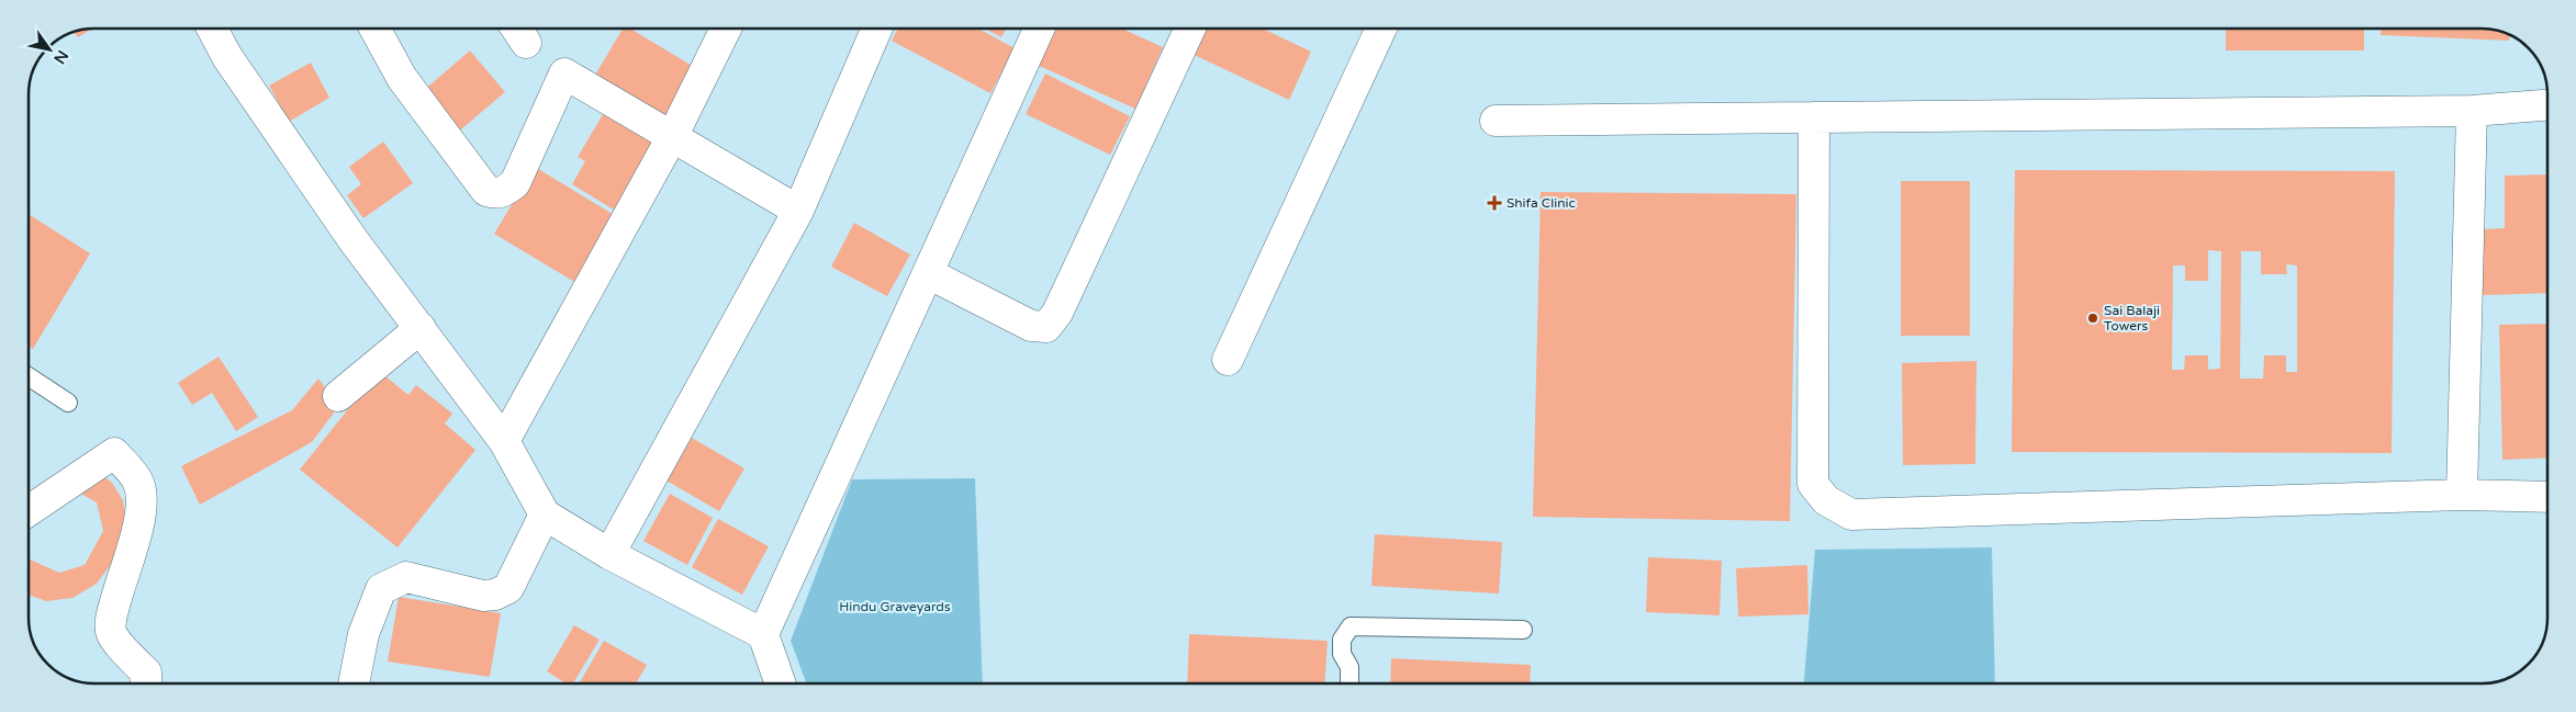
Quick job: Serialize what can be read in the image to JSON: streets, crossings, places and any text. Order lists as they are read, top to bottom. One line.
{"parks":["Hindu Graveyards"],"places":{"health":["Shifa Clinic"],"other":["Sai Balaji Towers"]},"north":"bottom right"}
